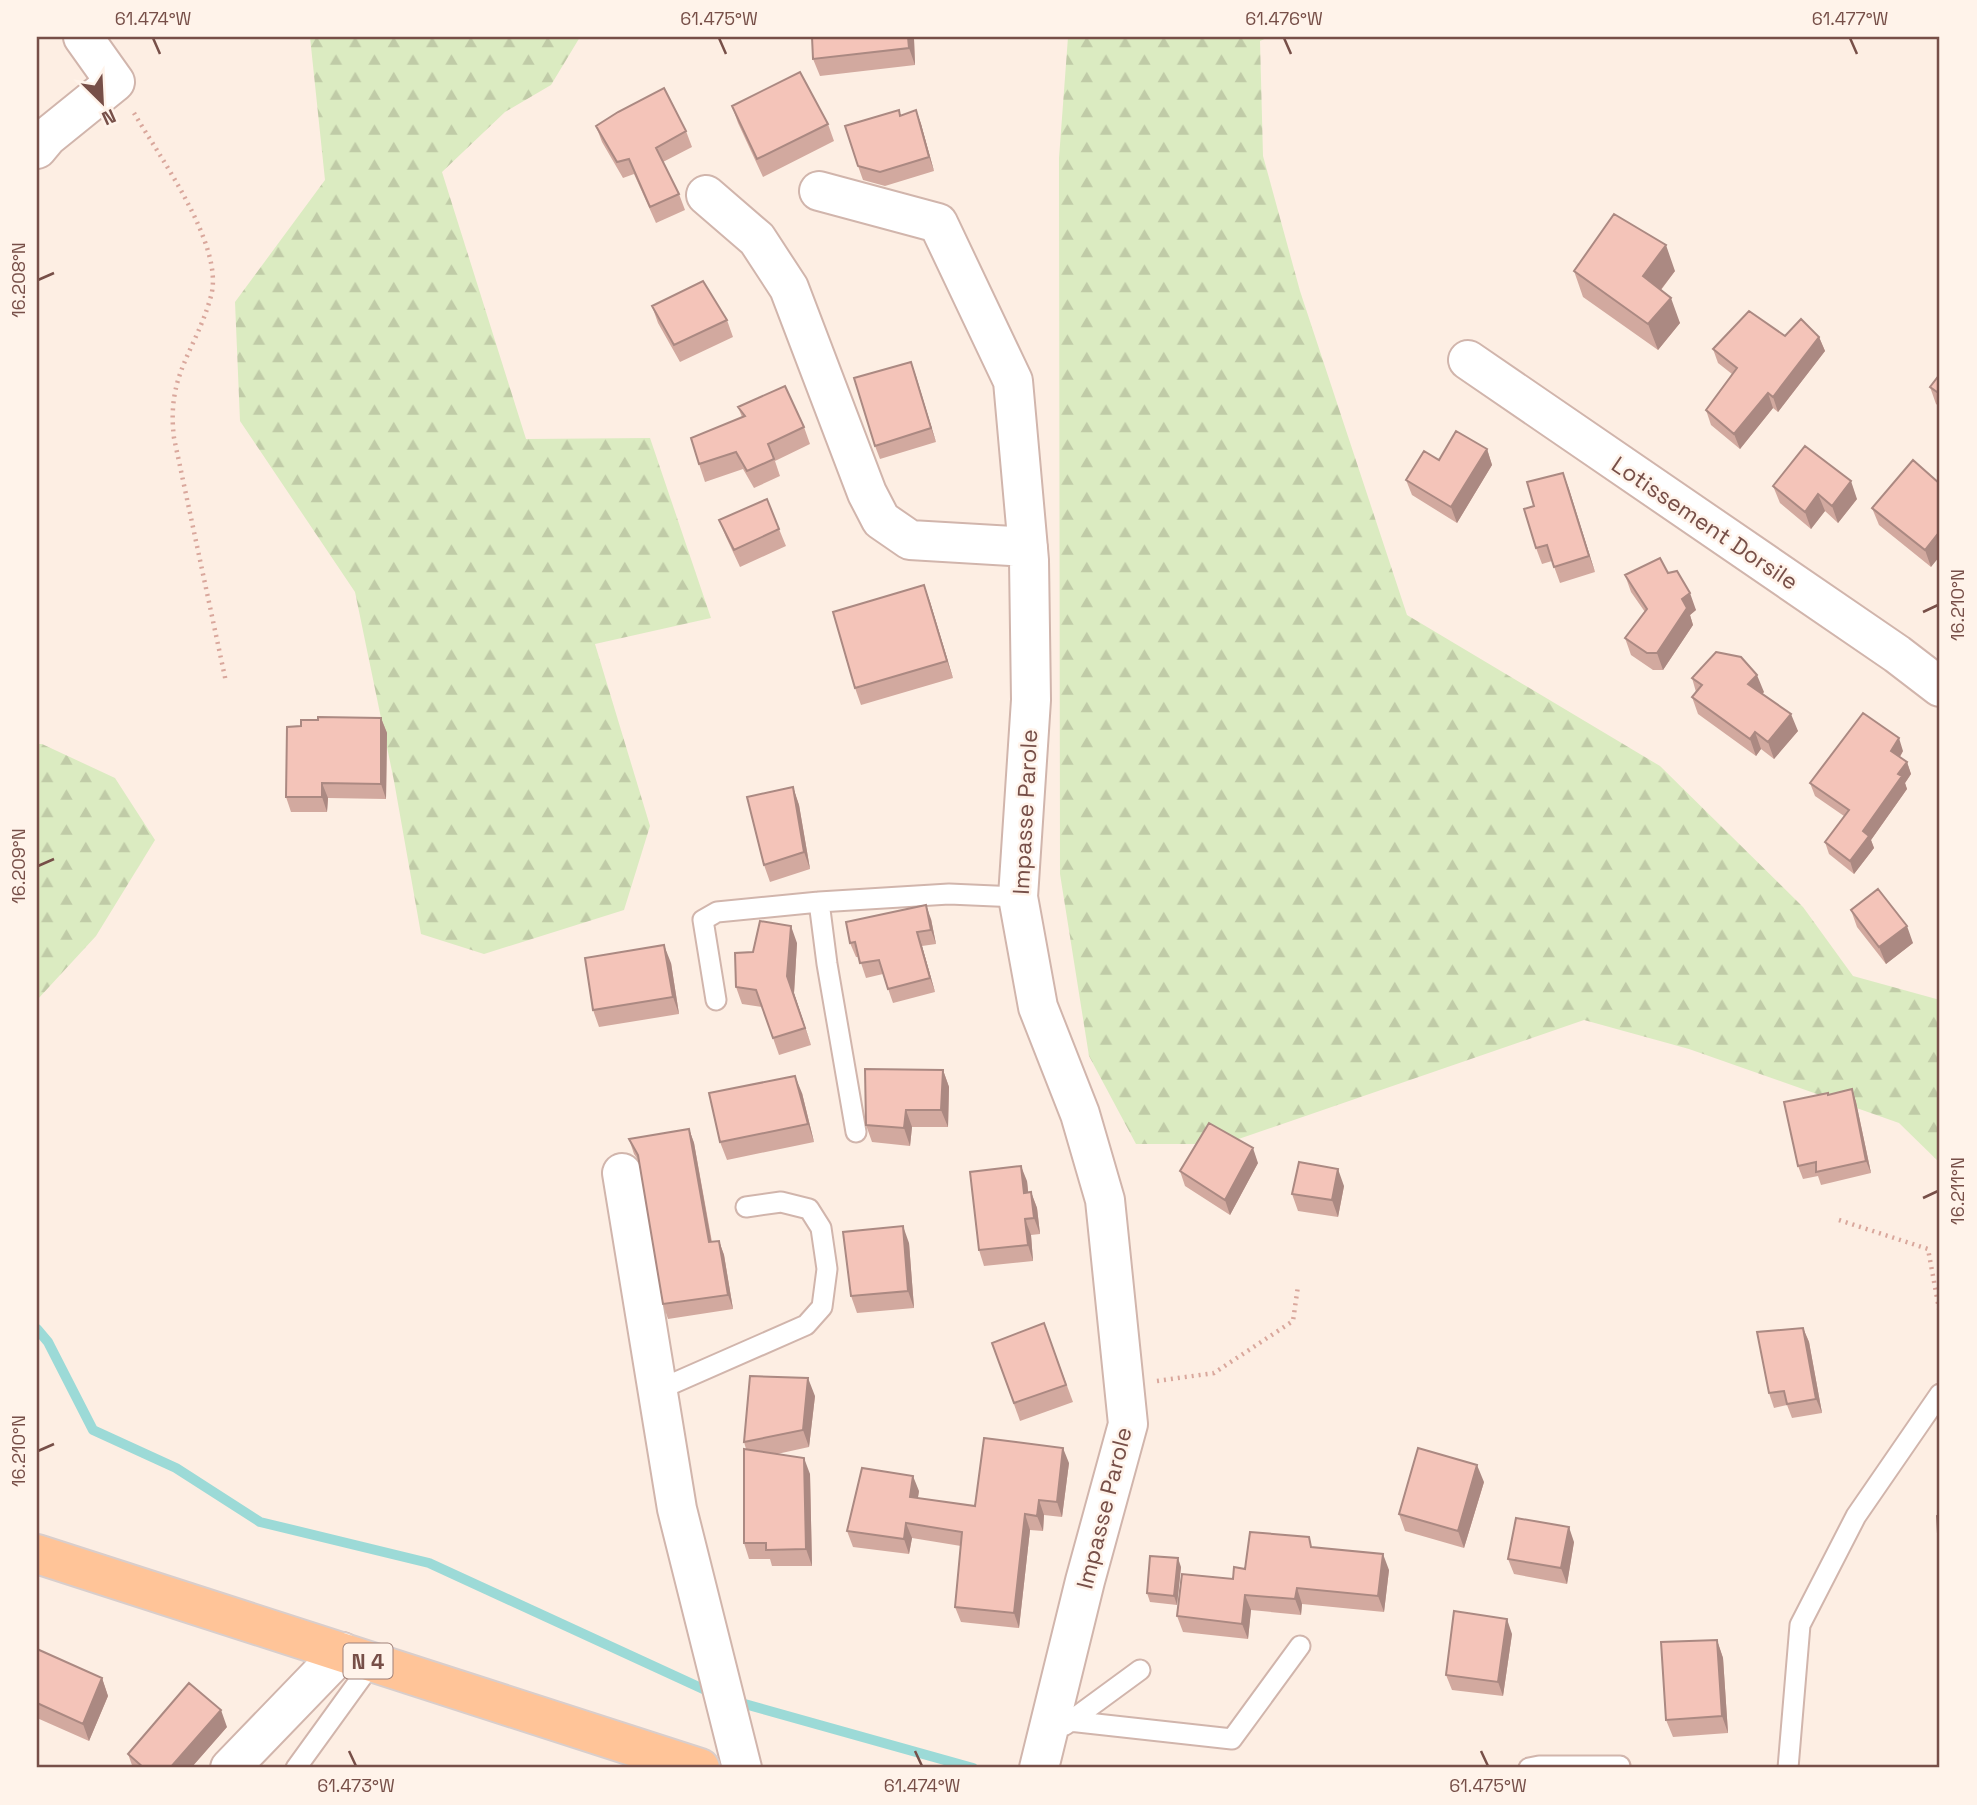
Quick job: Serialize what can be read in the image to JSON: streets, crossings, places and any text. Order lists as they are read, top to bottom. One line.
{"streets":{"main road":["N 4"],"street":["Lotissement Dorsile","Impasse Parole"]},"north":"bottom right","coordinates":["61.474°W","61.475°W","61.476°W","61.477°W","16.208°N","16.210°N","16.209°N","16.211°N","61.473°W"]}
